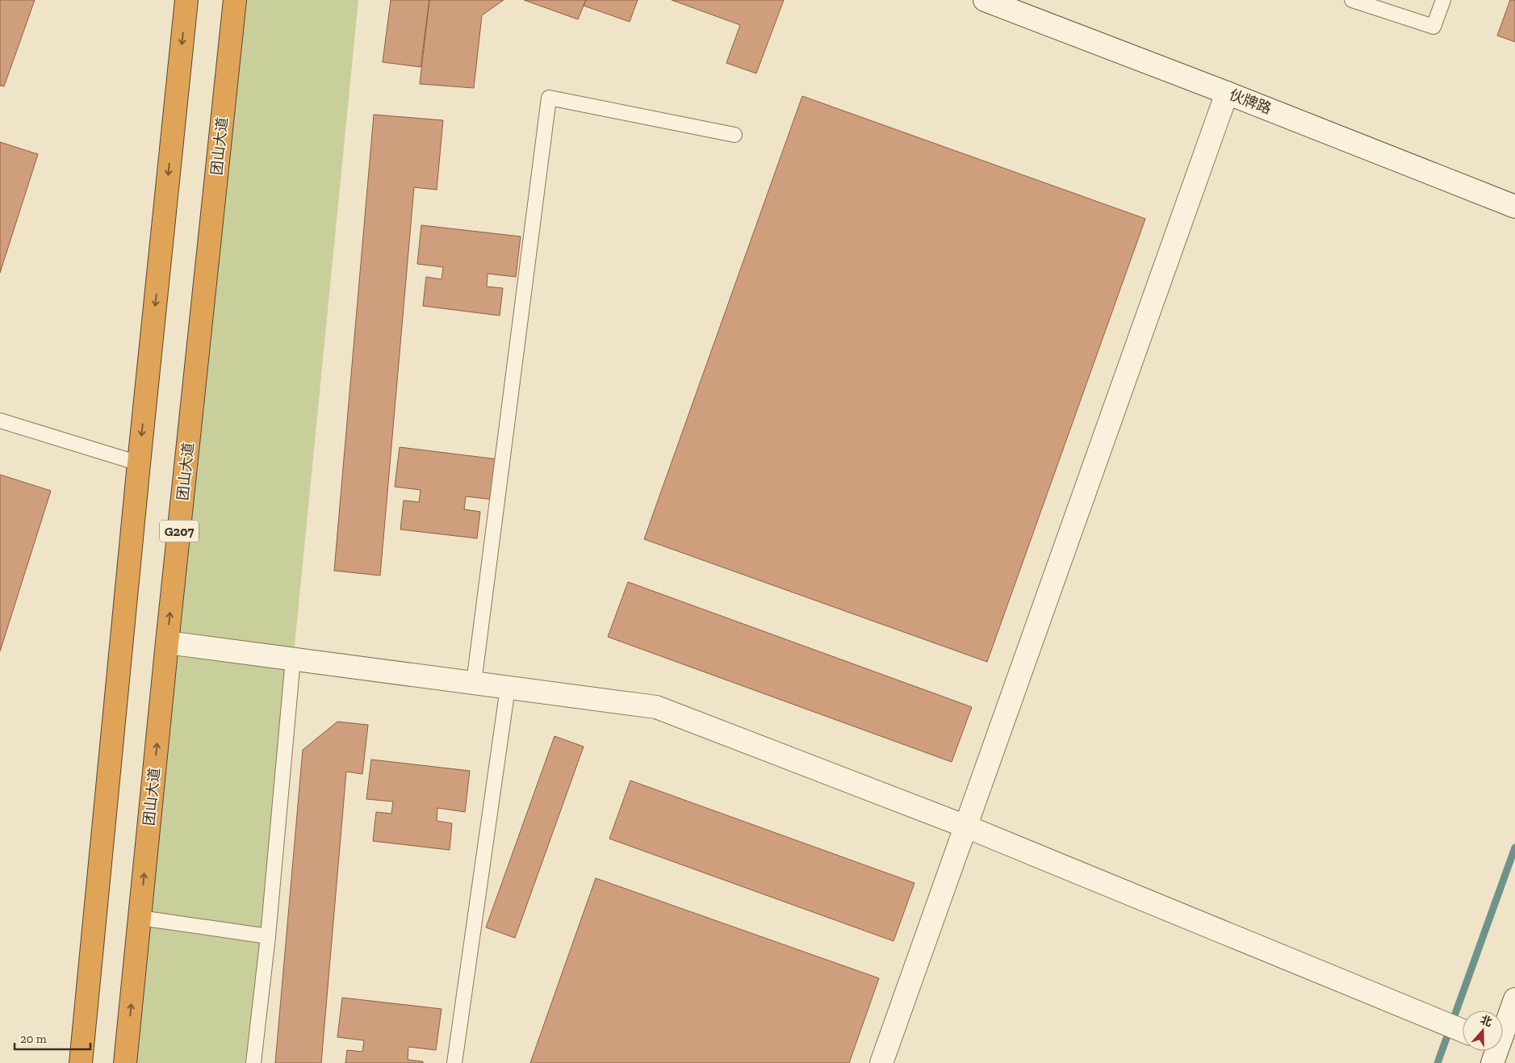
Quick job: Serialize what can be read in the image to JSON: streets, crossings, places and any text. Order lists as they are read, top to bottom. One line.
{"streets":{"highway":["团山大道","G207"],"street":["伙牌路"]},"scale_bar":"20 m","north":"top"}
